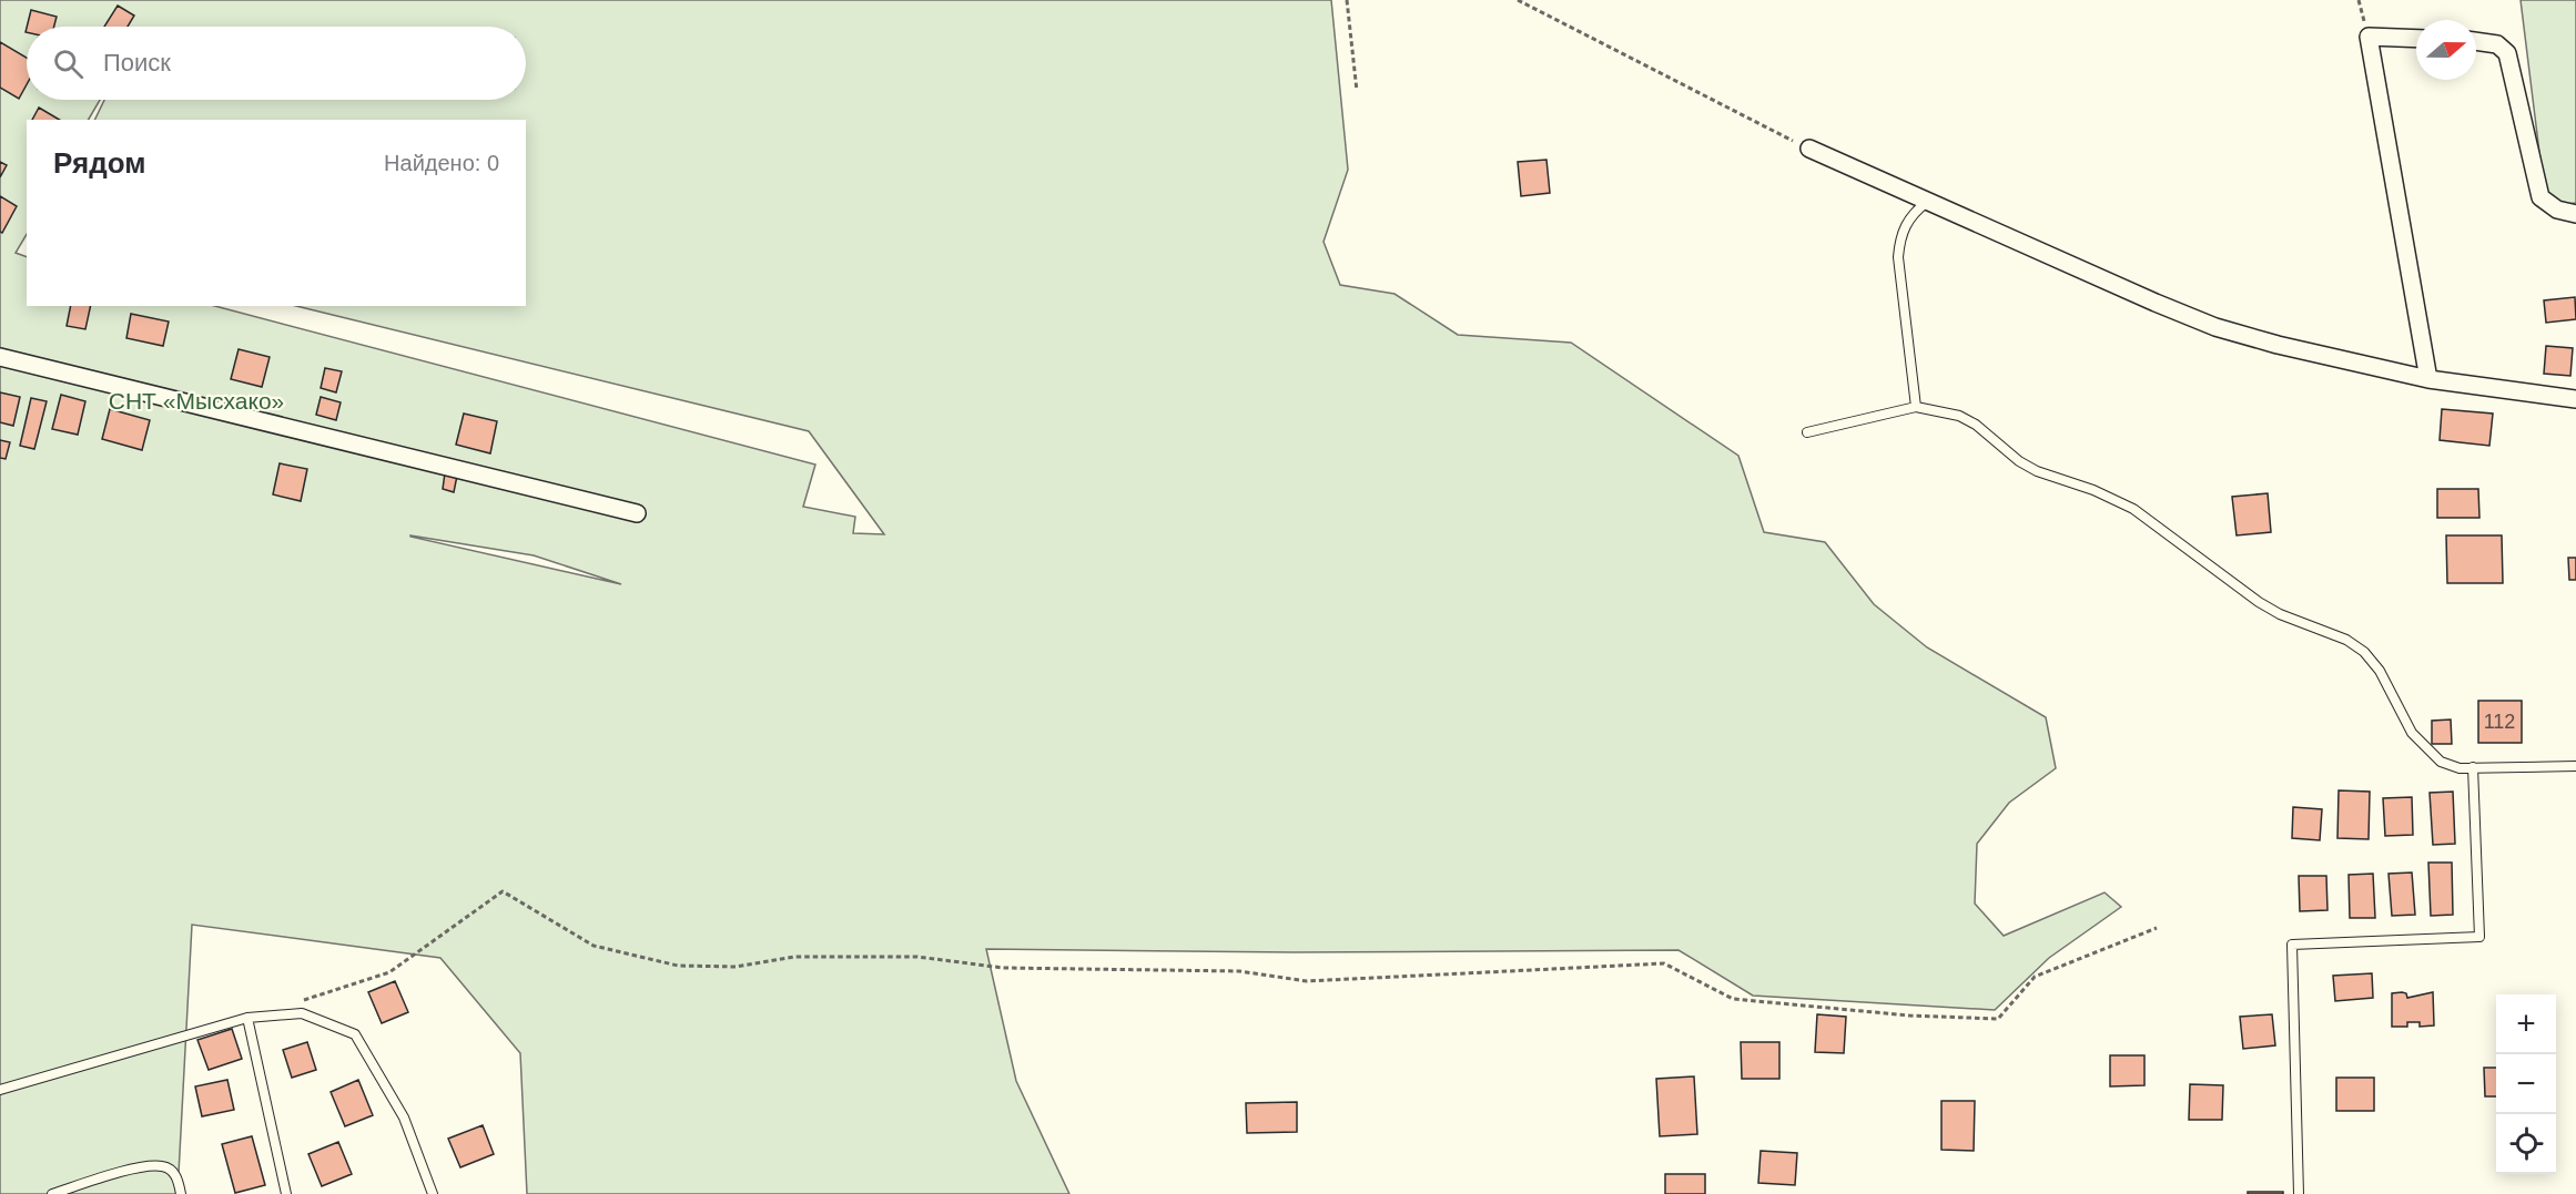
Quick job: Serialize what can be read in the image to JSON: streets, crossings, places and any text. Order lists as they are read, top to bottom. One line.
{"parks":["СНТ «Мысхако»"],"house_numbers":["112"],"north":"right","page":{"search":"Поиск","heading":["Рядом","Найдено: 0"],"map_buttons":["+","−"]}}
